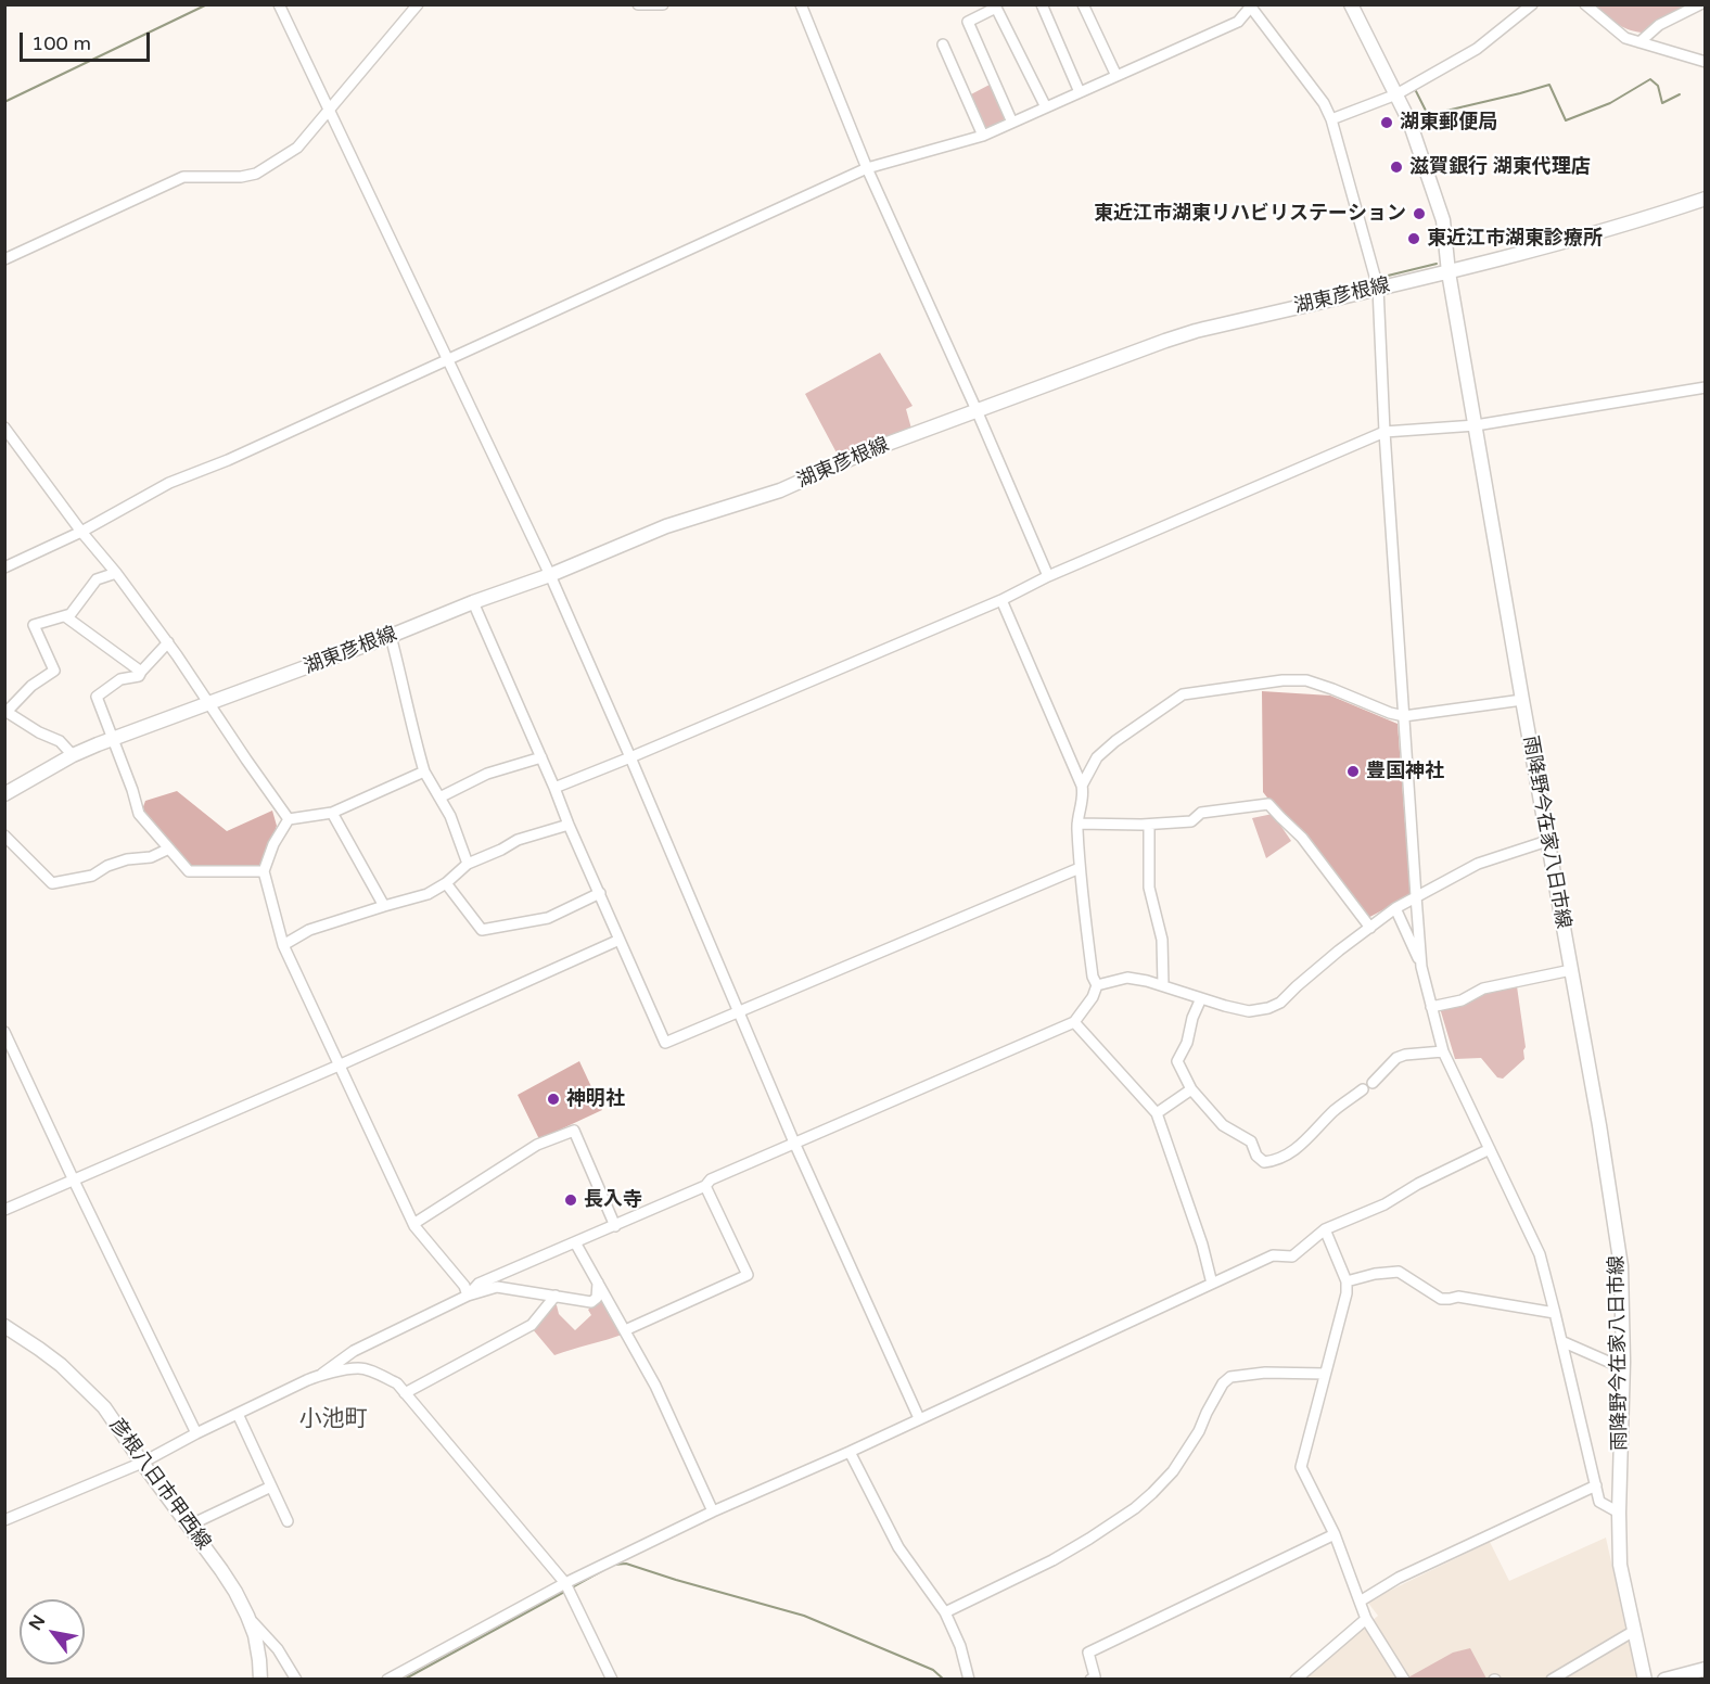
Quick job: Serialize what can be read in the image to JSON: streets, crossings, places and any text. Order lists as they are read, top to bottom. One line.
{"streets":{"main road":["湖東彦根線","雨降野今在家八日市線","彦根八日市甲西線"]},"crossings":[["湖東彦根線","雨降野今在家八日市線"]],"districts":["小池町"],"places":["湖東郵便局","滋賀銀行 湖東代理店","東近江市湖東リハビリステーション","東近江市湖東診療所","豊国神社","神明社","長入寺"],"scale_bar":"100 m","north":"top left"}
